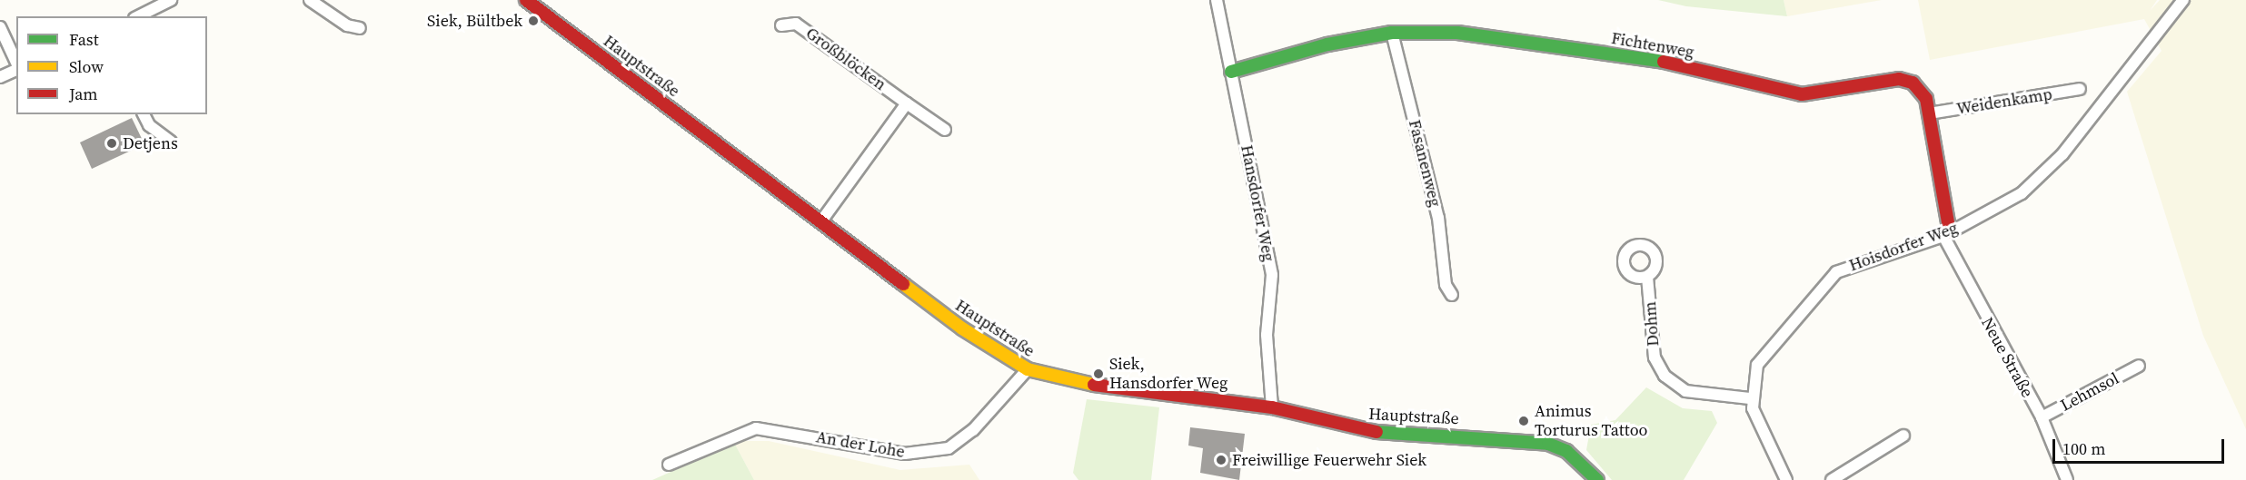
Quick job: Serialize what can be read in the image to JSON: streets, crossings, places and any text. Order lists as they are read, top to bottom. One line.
{"streets":{"street":["Fichtenweg","Großblöcken","Hauptstraße","Weidenkamp","Fasanenweg","Hansdorfer Weg","Hoisdorfer Weg","Dohm","Neue Straße","Lehmsol","An der Lohe"]},"crossings":[["Fichtenweg","Weidenkamp"],["Fichtenweg","Fasanenweg"],["Fichtenweg","Hansdorfer Weg"],["Fichtenweg","Hoisdorfer Weg"],["Fichtenweg","Neue Straße"],["Hauptstraße","Hansdorfer Weg"],["Hauptstraße","An der Lohe"],["Hoisdorfer Weg","Dohm"],["Hoisdorfer Weg","Neue Straße"],["Neue Straße","Lehmsol"]],"places":["Siek, Bültbek","Detjens","Siek, Hansdorfer Weg","Animus Torturus Tattoo","Freiwillige Feuerwehr Siek"],"legend":["Fast","Slow","Jam"],"scale_bar":"100 m"}
